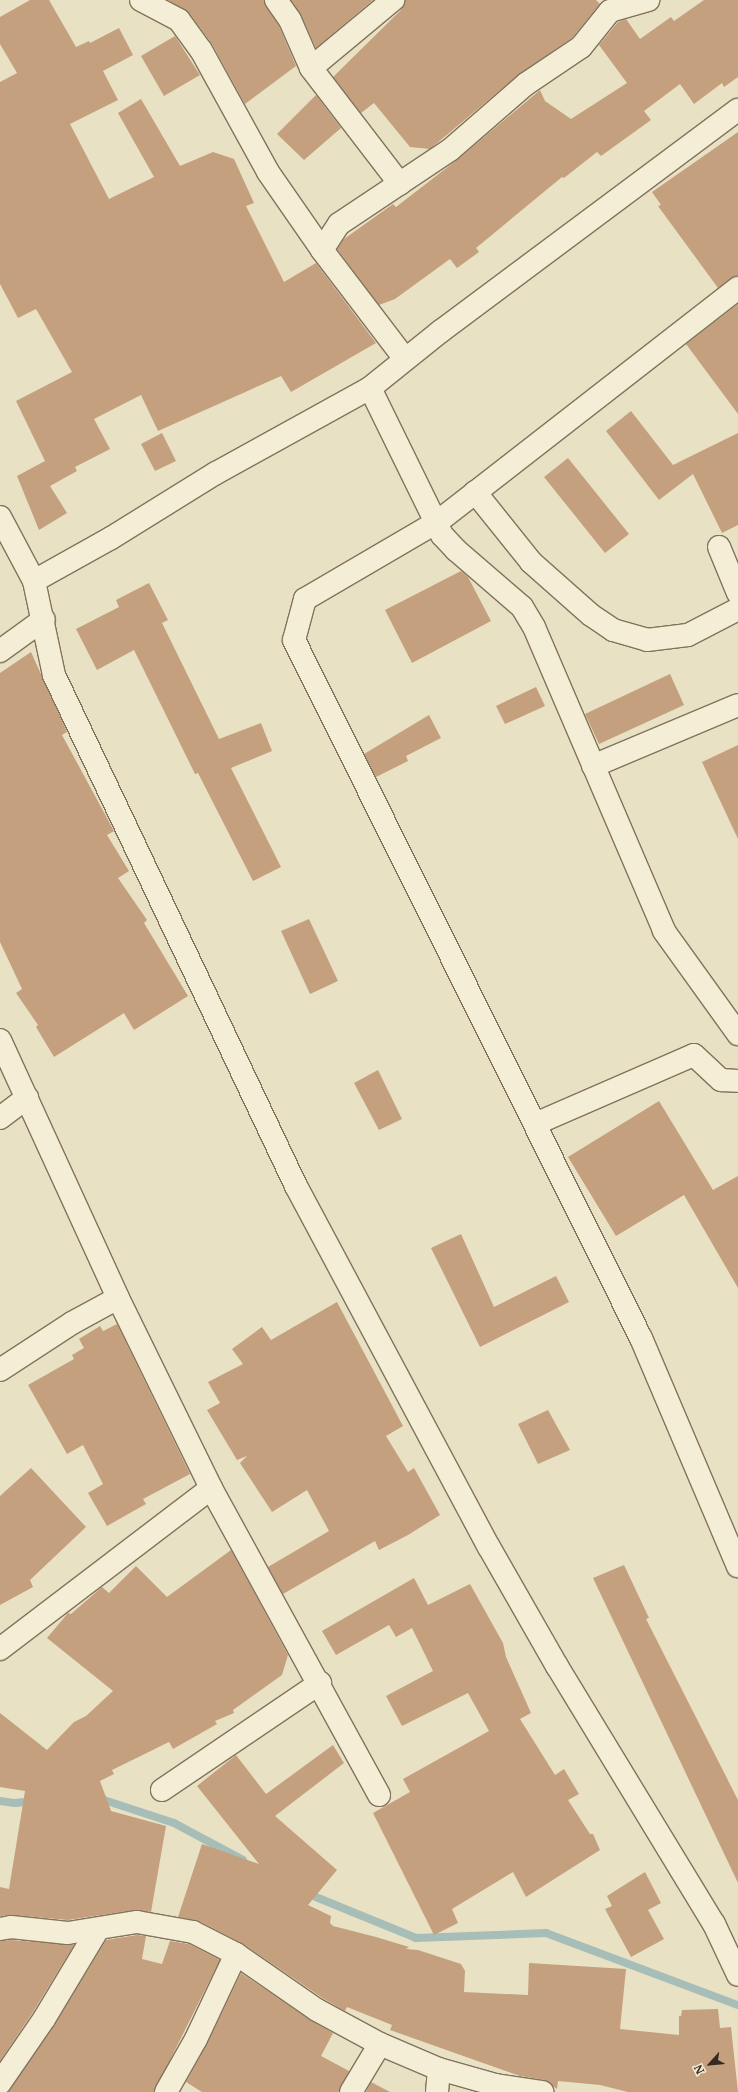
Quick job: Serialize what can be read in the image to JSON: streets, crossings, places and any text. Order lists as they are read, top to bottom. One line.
{"north":"bottom left"}
